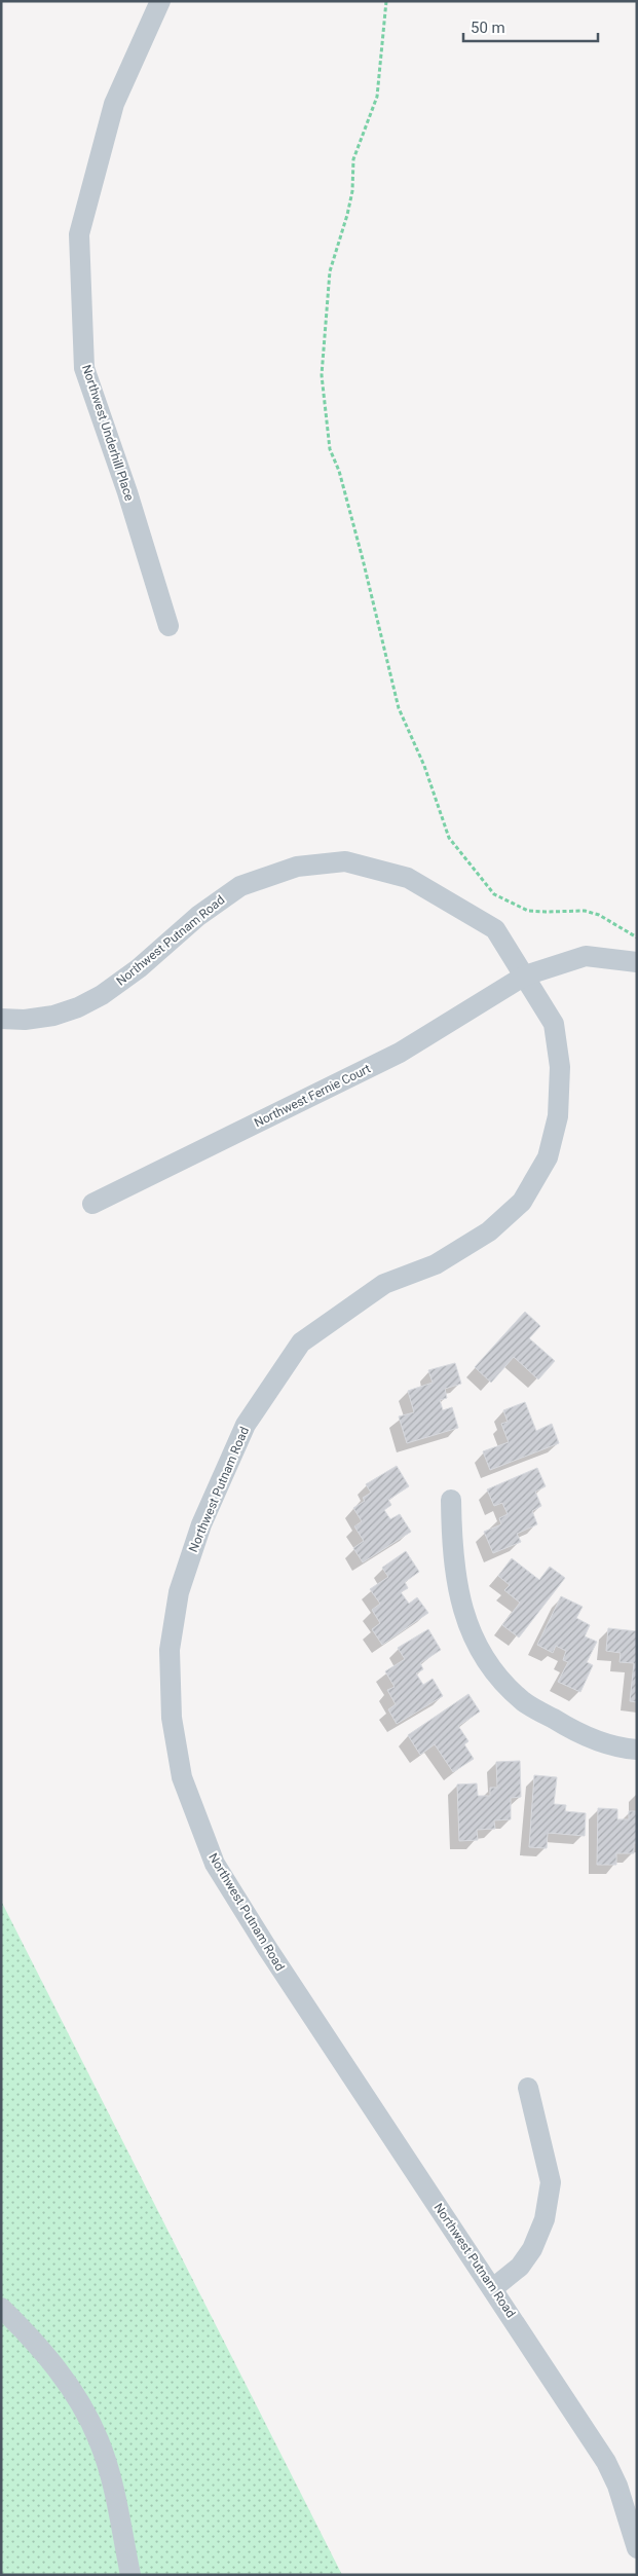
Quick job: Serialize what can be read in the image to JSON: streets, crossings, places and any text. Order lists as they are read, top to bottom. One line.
{"streets":{"street":["Northwest Underhill Place","Northwest Putnam Road","Northwest Fernie Court"]},"crossings":[["Northwest Putnam Road","Northwest Fernie Court"]],"scale_bar":"50 m"}
